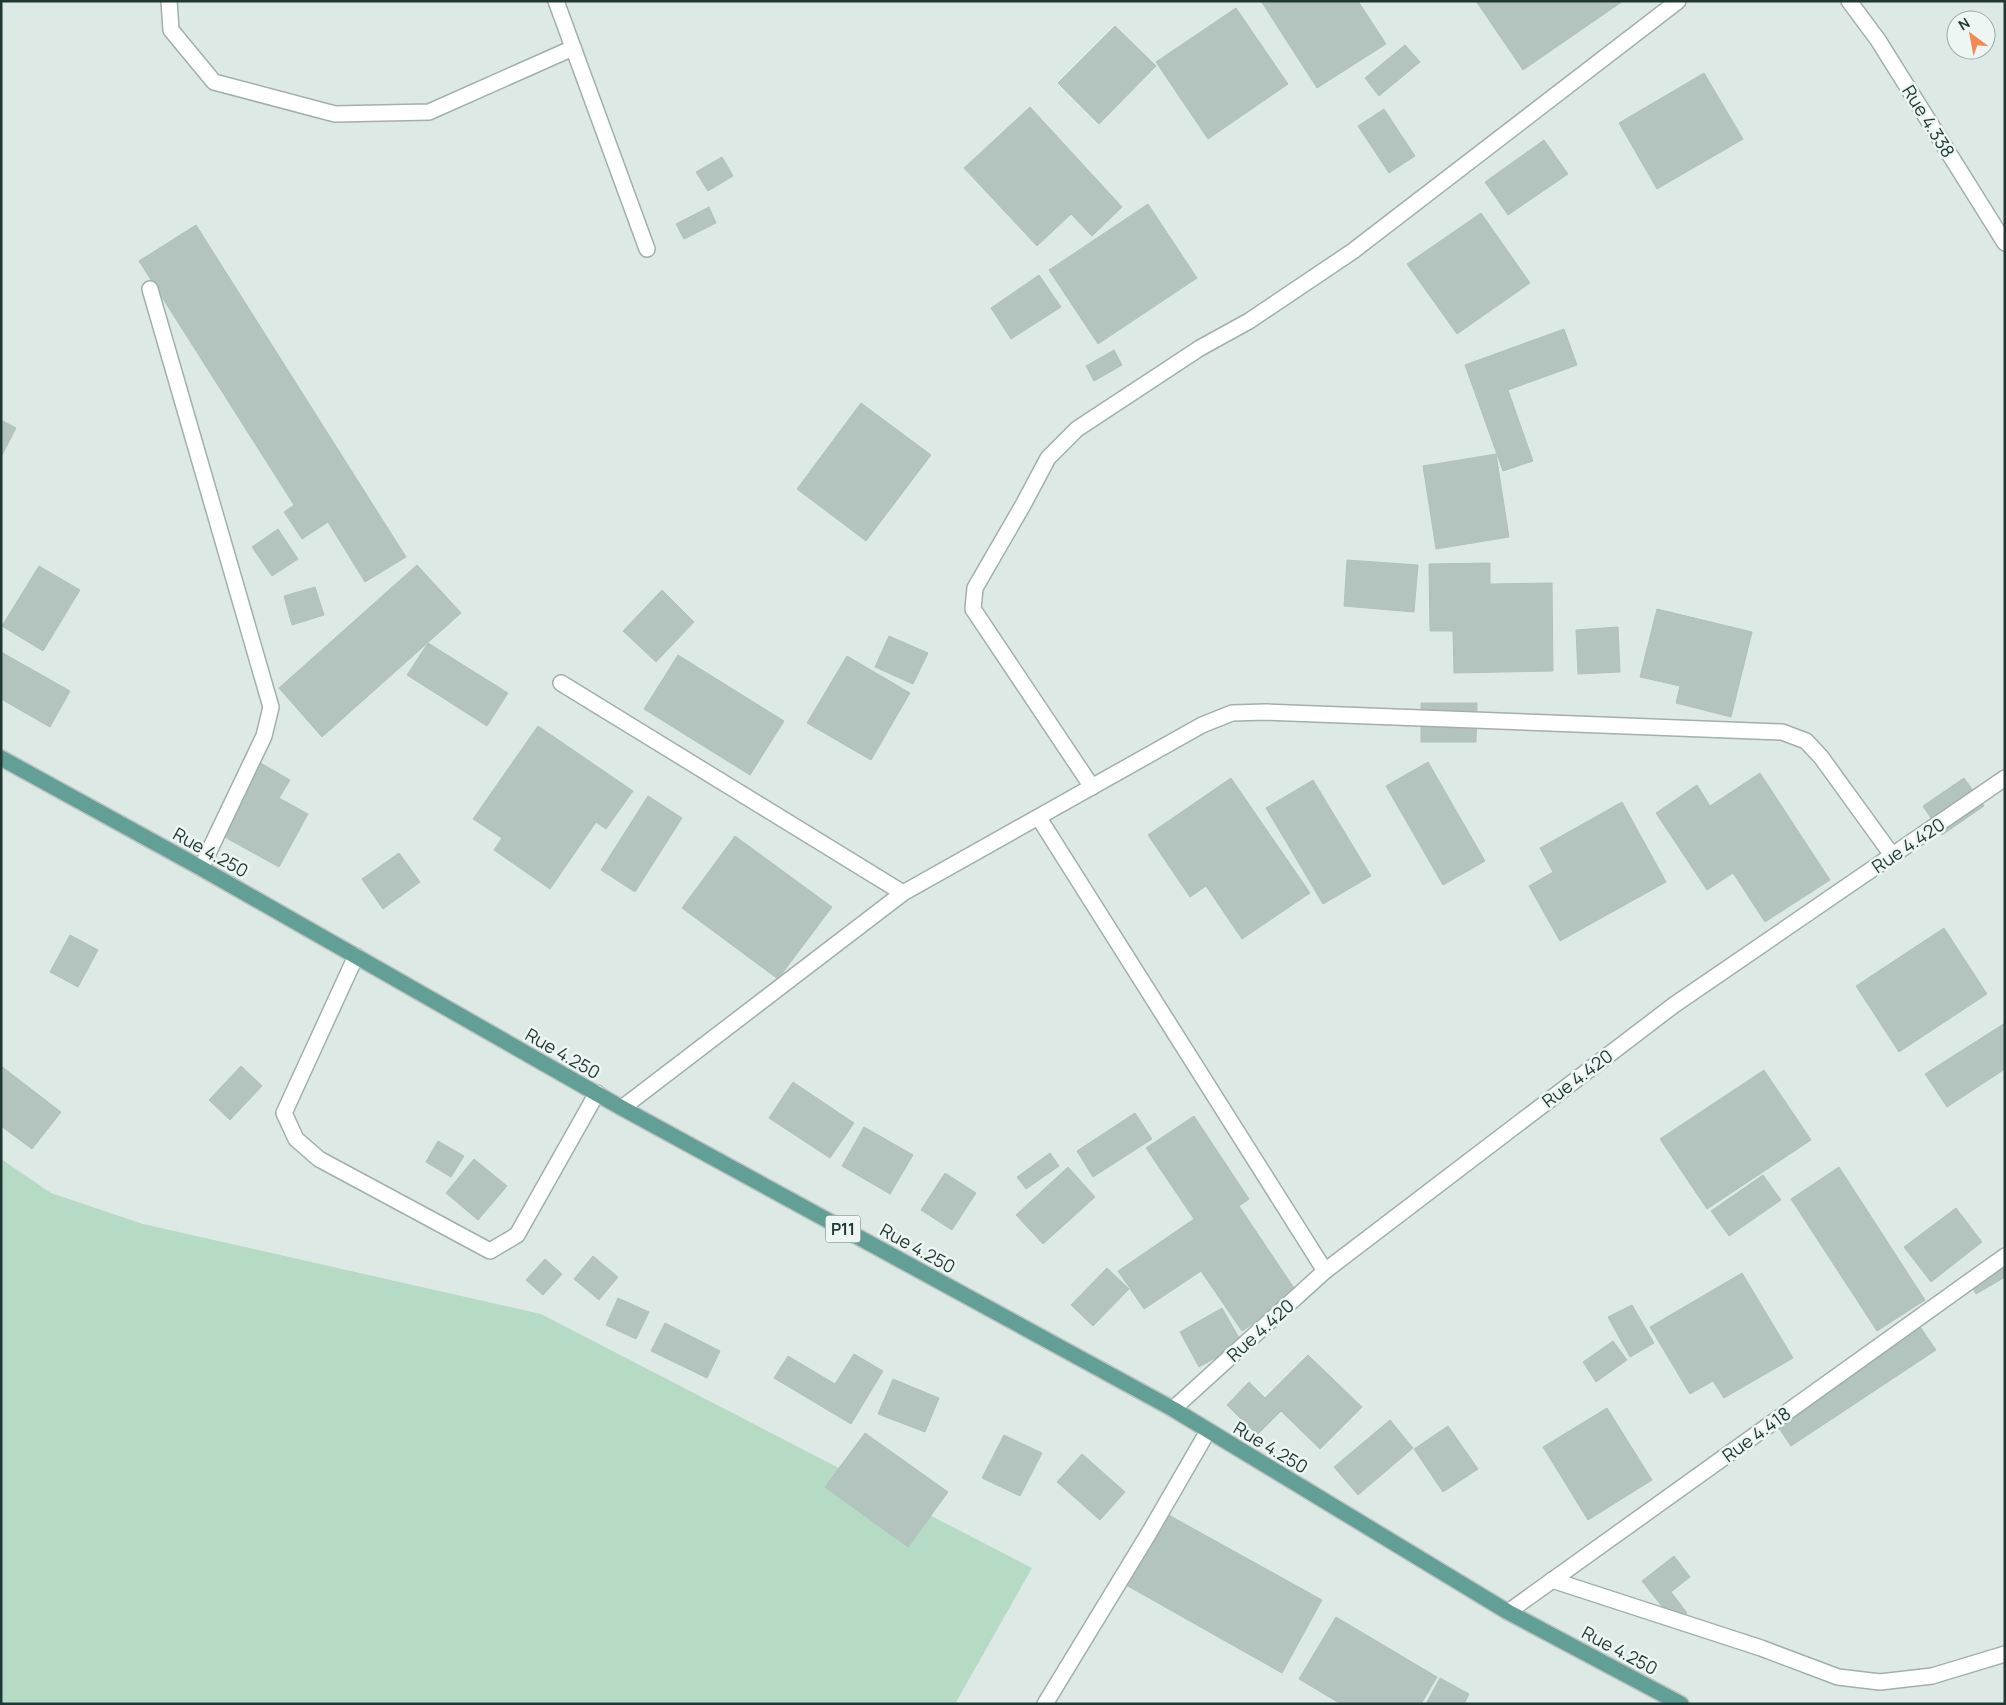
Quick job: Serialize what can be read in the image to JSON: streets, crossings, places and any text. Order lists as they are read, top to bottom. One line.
{"streets":{"main road":["Rue 4.250","P11"],"street":["Rue 4.338","Rue 4.420","Rue 4.418"]},"crossings":[["Rue 4.420","Rue 4.250"],["Rue 4.250","Rue 4.418"]],"north":"top left"}
